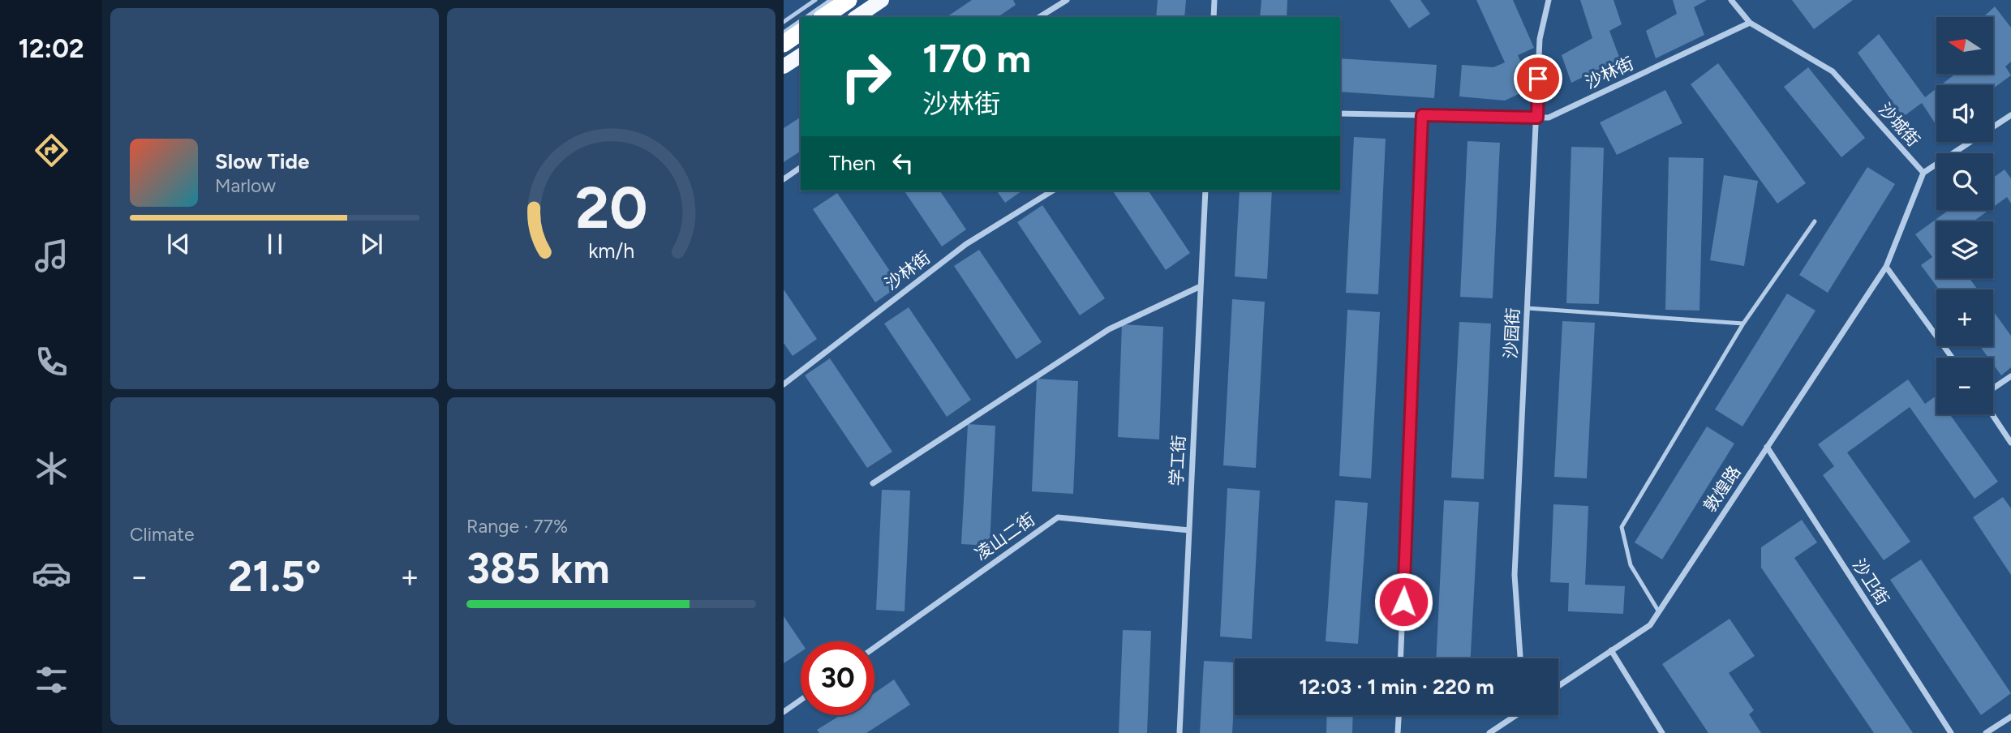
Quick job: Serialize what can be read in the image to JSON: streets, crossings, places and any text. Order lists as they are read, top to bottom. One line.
{"streets":{"street":["沙林街","沙城街","沙园街","学工街","敦煌路","凌山二街","沙卫街"]},"crossings":[["沙林街","沙城街"],["沙林街","沙园街"],["学工街","凌山二街"],["敦煌路","沙卫街"]],"north":"left","page":{"tabs":"12:02","map_buttons":["+","−"],"turn":["170 m","沙林街"],"then":"Then","song":["Slow Tide","Marlow"],"tile":["Climate",["Range · 77%","385 km"]],"heat":["−","21.5°","+"],"limit":"30","trip":"12:03 · 1 min · 220 m","gauge":["20","km/h"]}}
